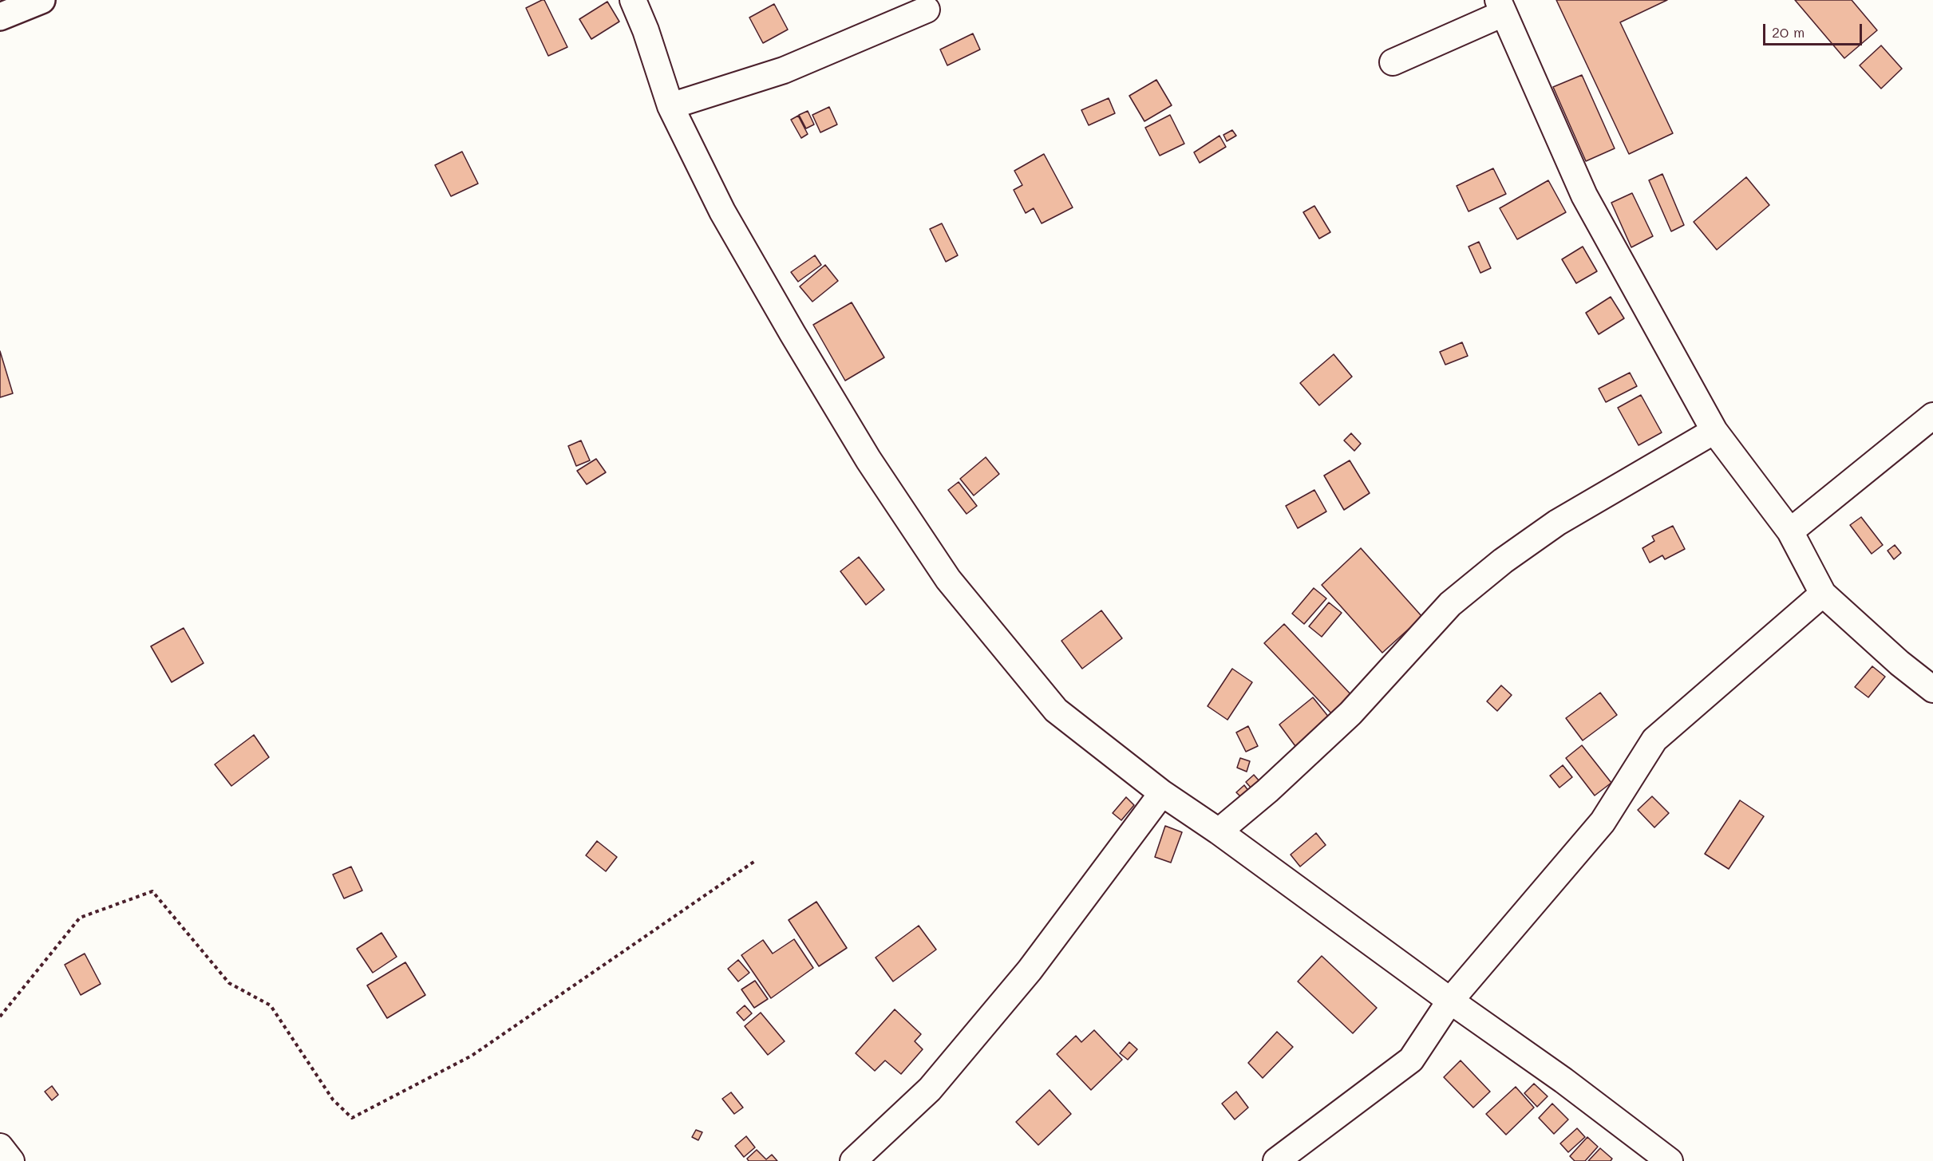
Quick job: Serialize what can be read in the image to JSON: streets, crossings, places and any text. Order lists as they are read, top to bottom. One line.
{"scale_bar":"20 m"}
